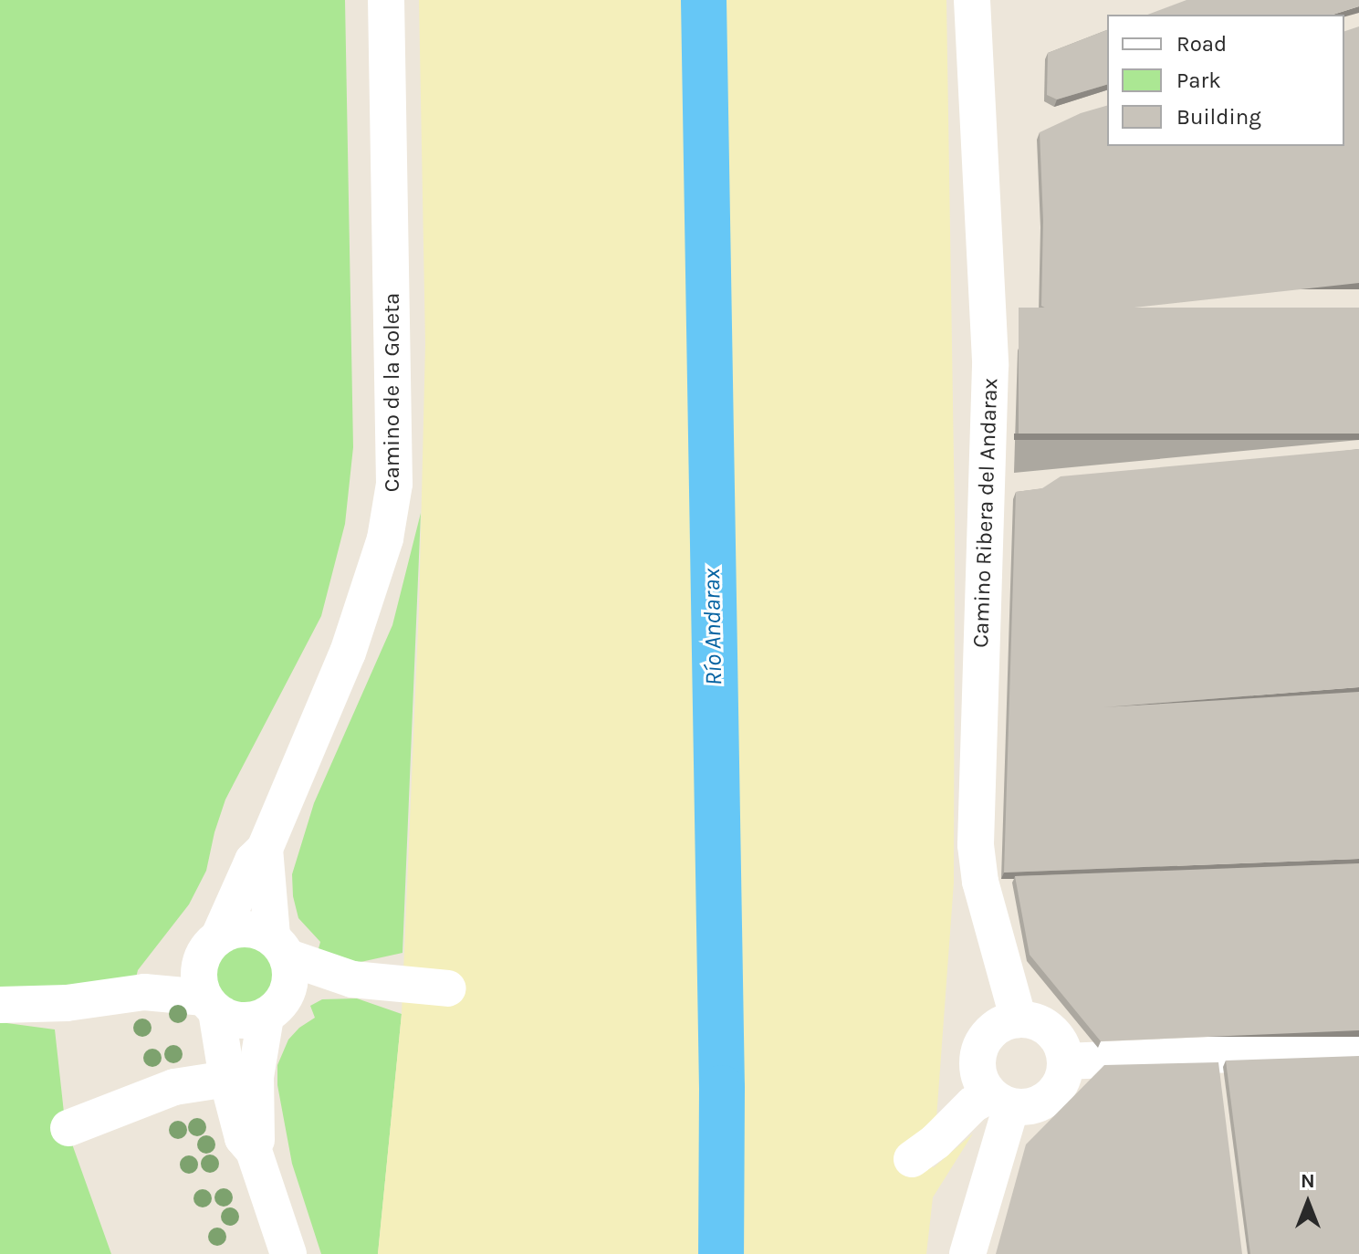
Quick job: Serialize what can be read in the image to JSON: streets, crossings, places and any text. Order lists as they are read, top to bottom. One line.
{"streets":{"street":["Camino de la Goleta","Camino Ribera del Andarax"]},"water":["Río Andarax"],"legend":["Road","Park","Building"],"north":"top"}
